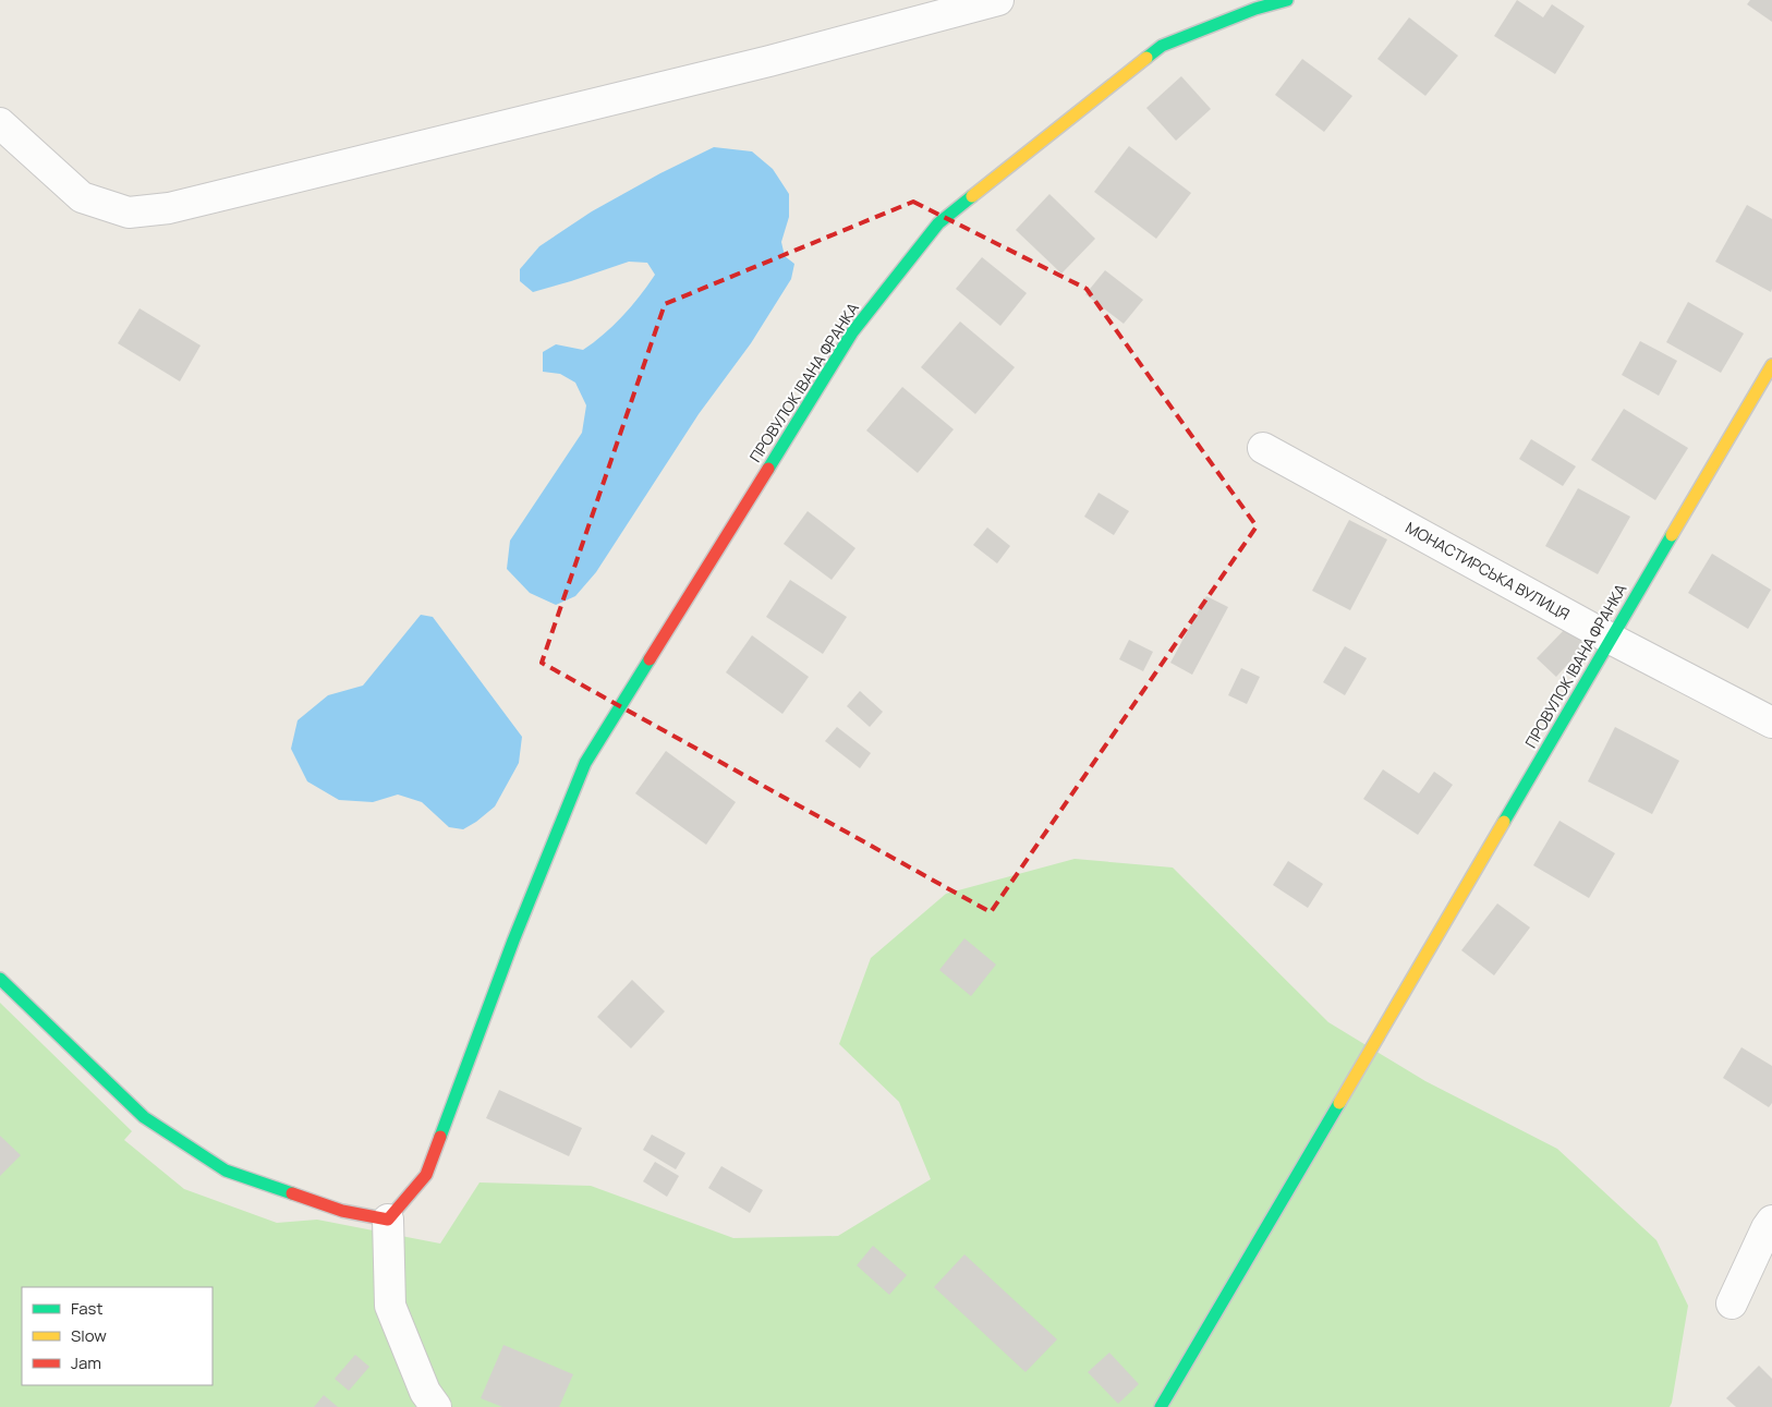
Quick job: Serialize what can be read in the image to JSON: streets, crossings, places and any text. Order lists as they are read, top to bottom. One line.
{"streets":{"street":["ПРОВУЛОК ІВАНА ФРАНКА","МОНАСТИРСЬКА ВУЛИЦЯ"]},"crossings":[["ПРОВУЛОК ІВАНА ФРАНКА","МОНАСТИРСЬКА ВУЛИЦЯ"]],"legend":["Fast","Slow","Jam"]}
